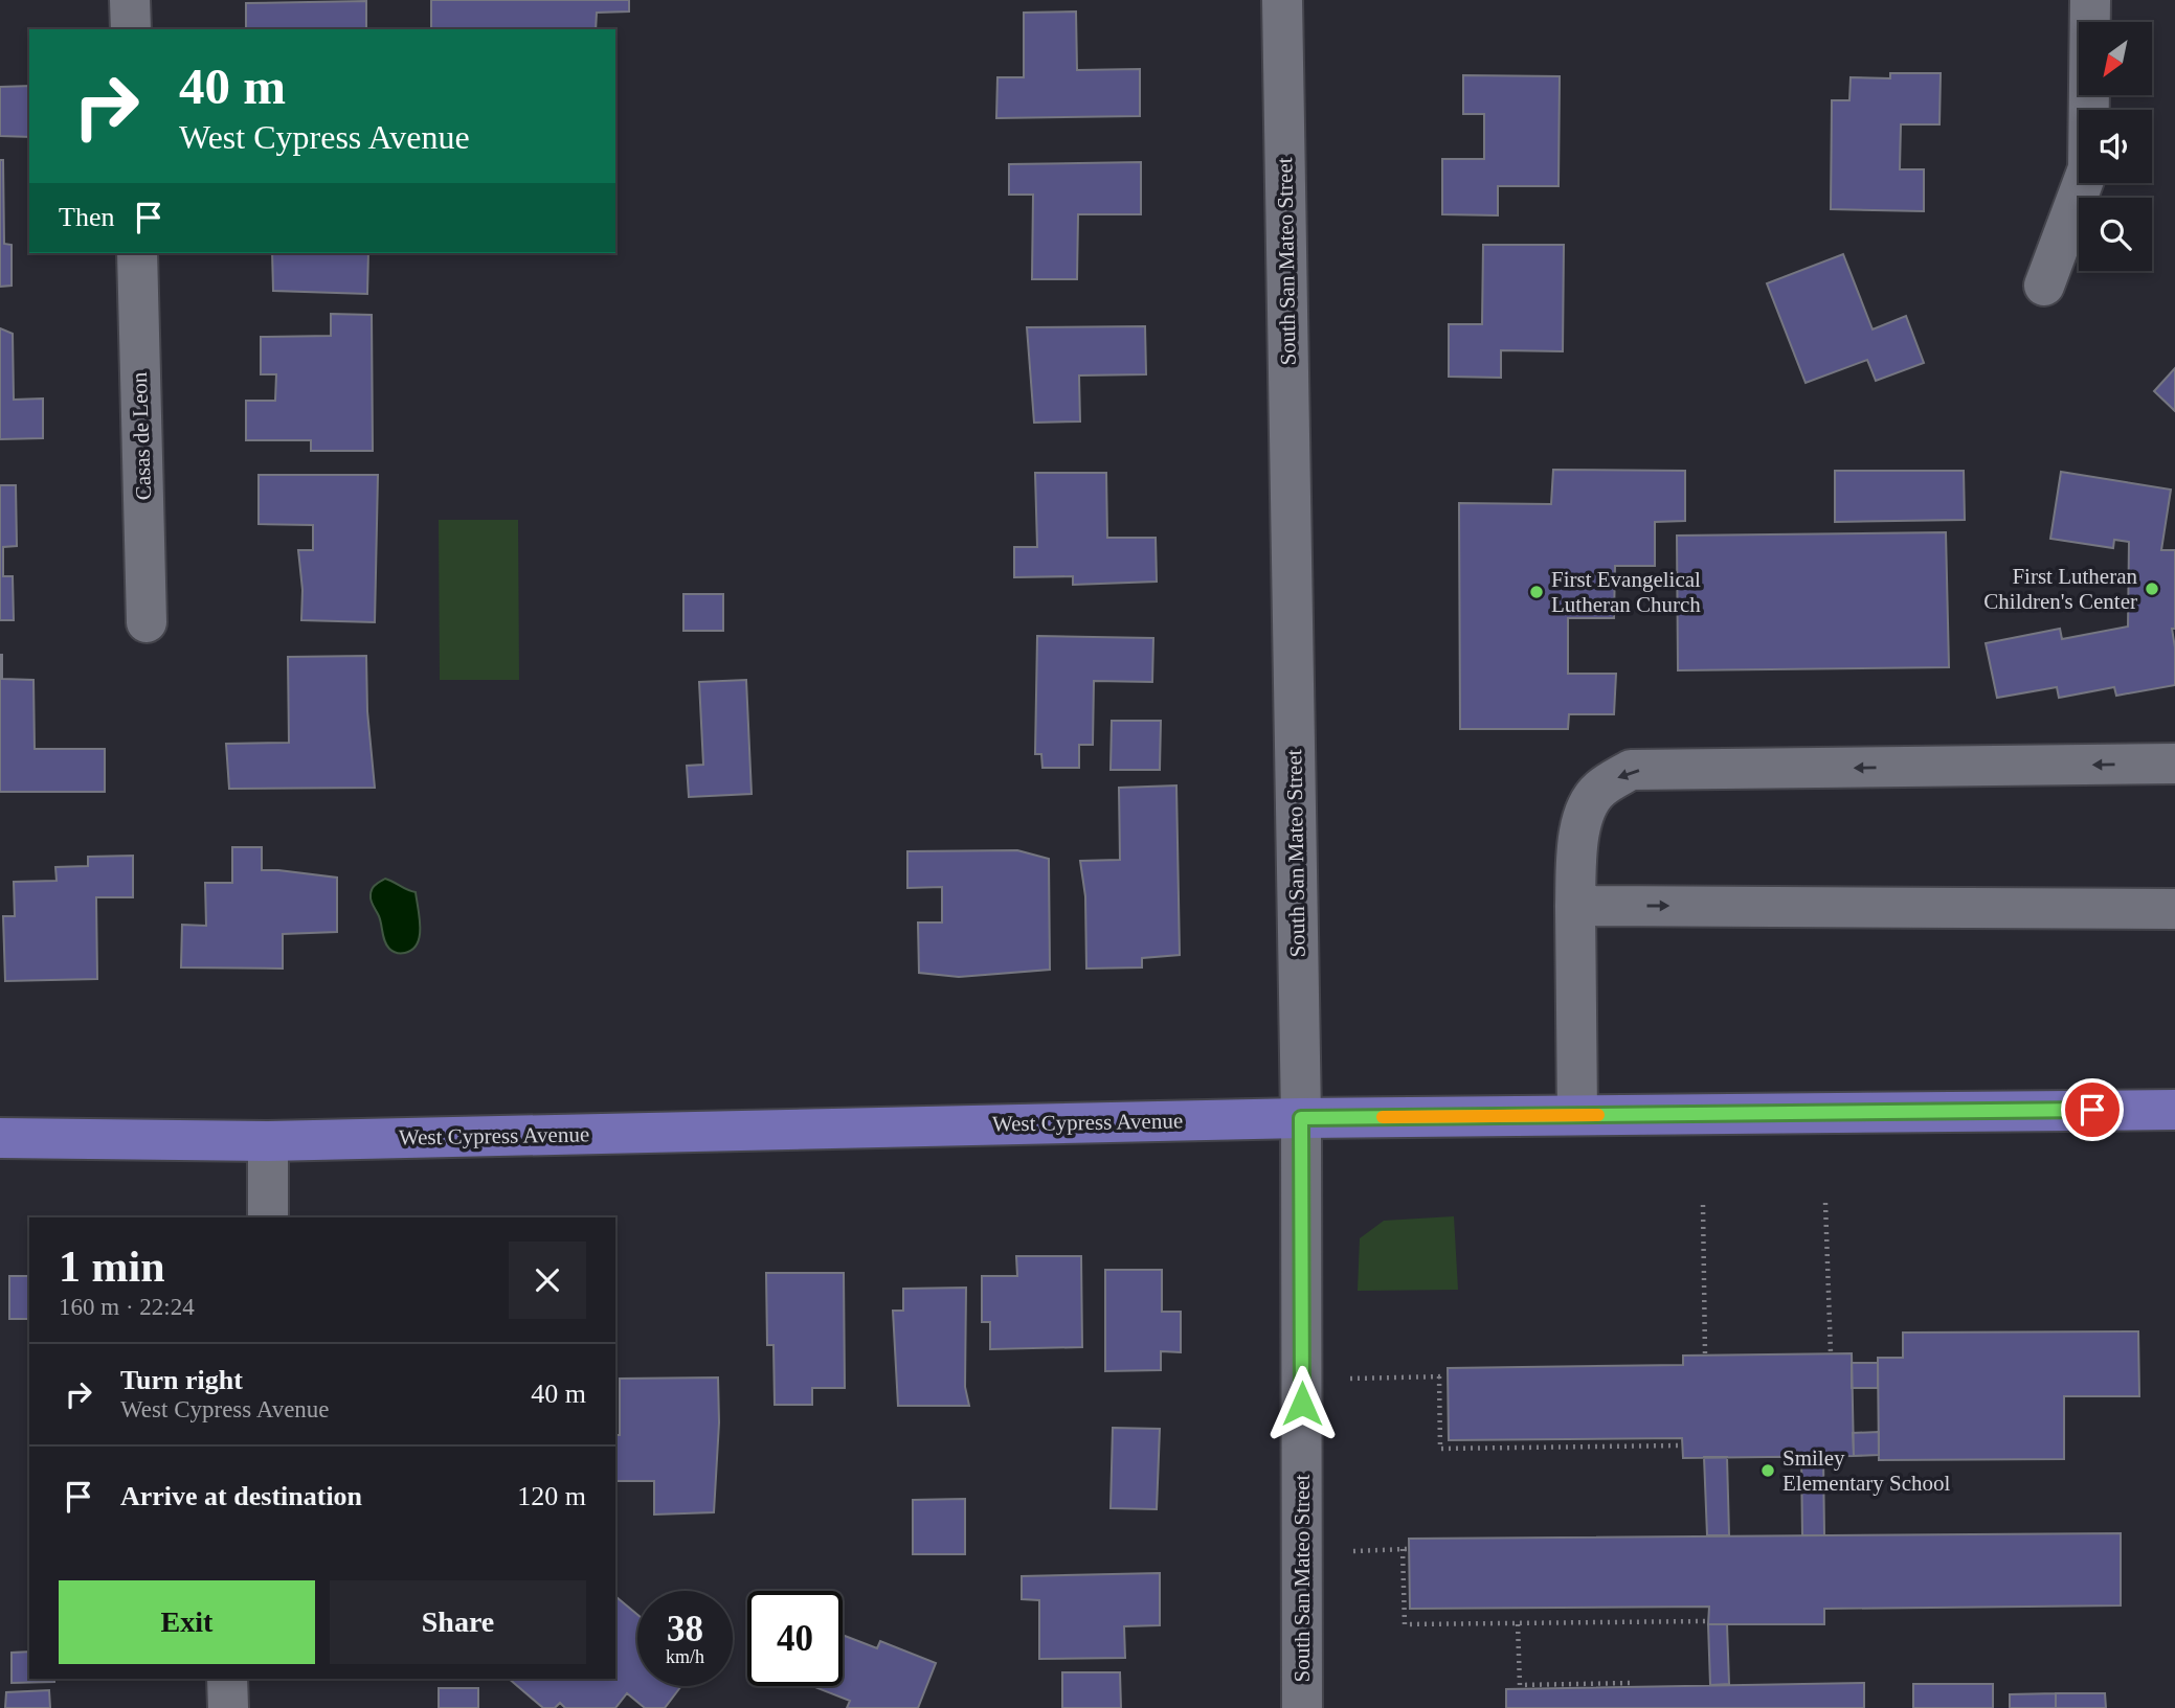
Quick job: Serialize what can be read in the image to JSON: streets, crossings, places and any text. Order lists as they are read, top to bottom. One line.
{"streets":{"main road":["West Cypress Avenue"],"street":["South San Mateo Street","Casas de Leon"]},"crossings":[["South San Mateo Street","West Cypress Avenue"]],"places":["First Lutheran Children's Center","First Evangelical Lutheran Church","Smiley Elementary School"],"north":"bottom left","page":{"turn":["40 m","West Cypress Avenue"],"then":"Then","heading":["1 min","160 m · 22:24"],"list":[{"name":"Turn right","note":"West Cypress Avenue","value":"40 m"},{"name":"Arrive at destination","value":"120 m"}],"buttons":["Exit","Share"],"speed":"38 km/h","limit":"40"}}
